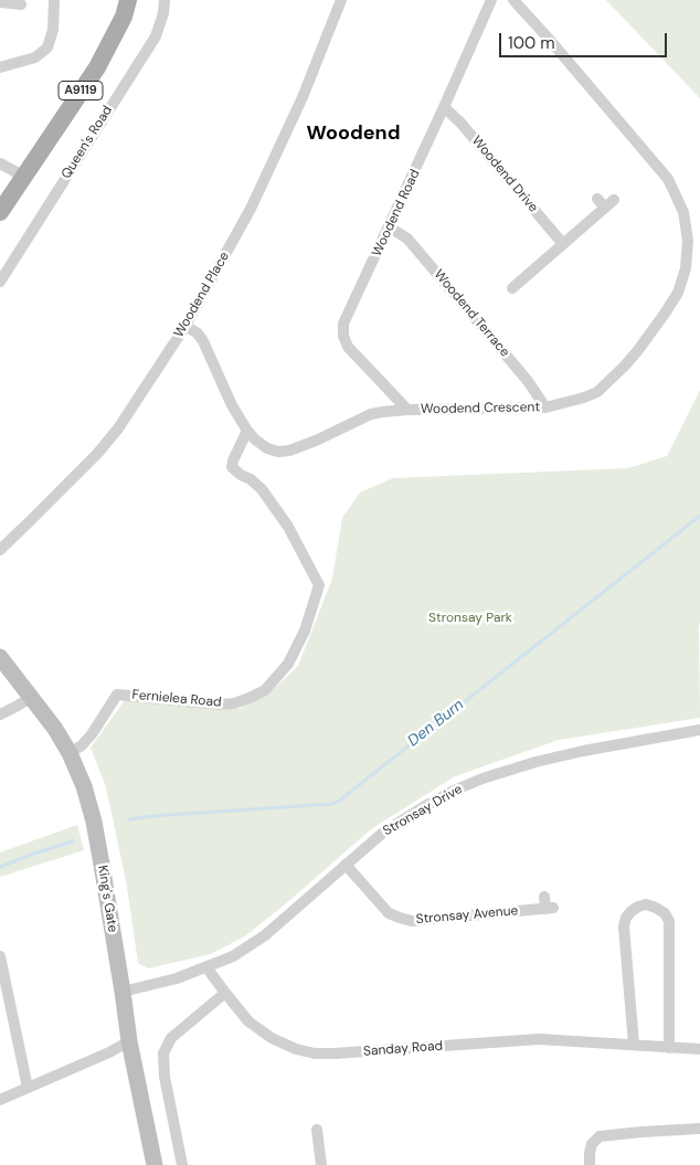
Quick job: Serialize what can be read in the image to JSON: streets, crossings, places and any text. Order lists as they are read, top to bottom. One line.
{"streets":{"main road":["A9119"],"street":["Queen's Road","Woodend Drive","Woodend Road","Woodend Place","Woodend Terrace","Woodend Crescent","Fernielea Road","Stronsay Drive","King's Gate","Stronsay Avenue","Sanday Road"]},"crossings":[["Woodend Drive","Woodend Road"],["Woodend Road","Woodend Terrace"],["Woodend Road","Woodend Crescent"],["Woodend Place","Woodend Crescent"],["Woodend Terrace","Woodend Crescent"],["Woodend Crescent","Fernielea Road"],["Fernielea Road","King's Gate"],["Stronsay Drive","King's Gate"],["Stronsay Drive","Stronsay Avenue"],["Stronsay Drive","Sanday Road"]],"districts":["Woodend"],"water":["Den Burn"],"parks":["Stronsay Park"],"scale_bar":"100 m"}
